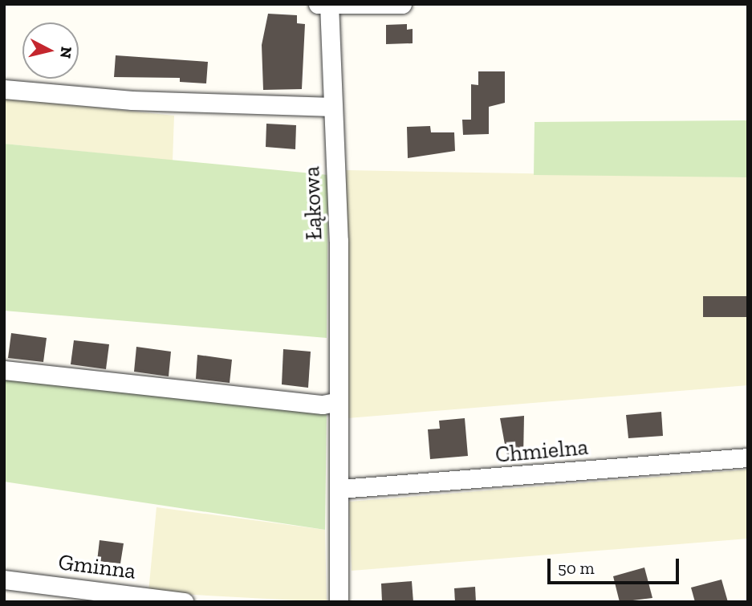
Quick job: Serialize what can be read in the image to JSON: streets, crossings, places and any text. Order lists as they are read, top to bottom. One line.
{"streets":{"street":["Łąkowa","Chmielna","Gminna"]},"crossings":[["Łąkowa","Chmielna"]],"scale_bar":"50 m","north":"right"}
